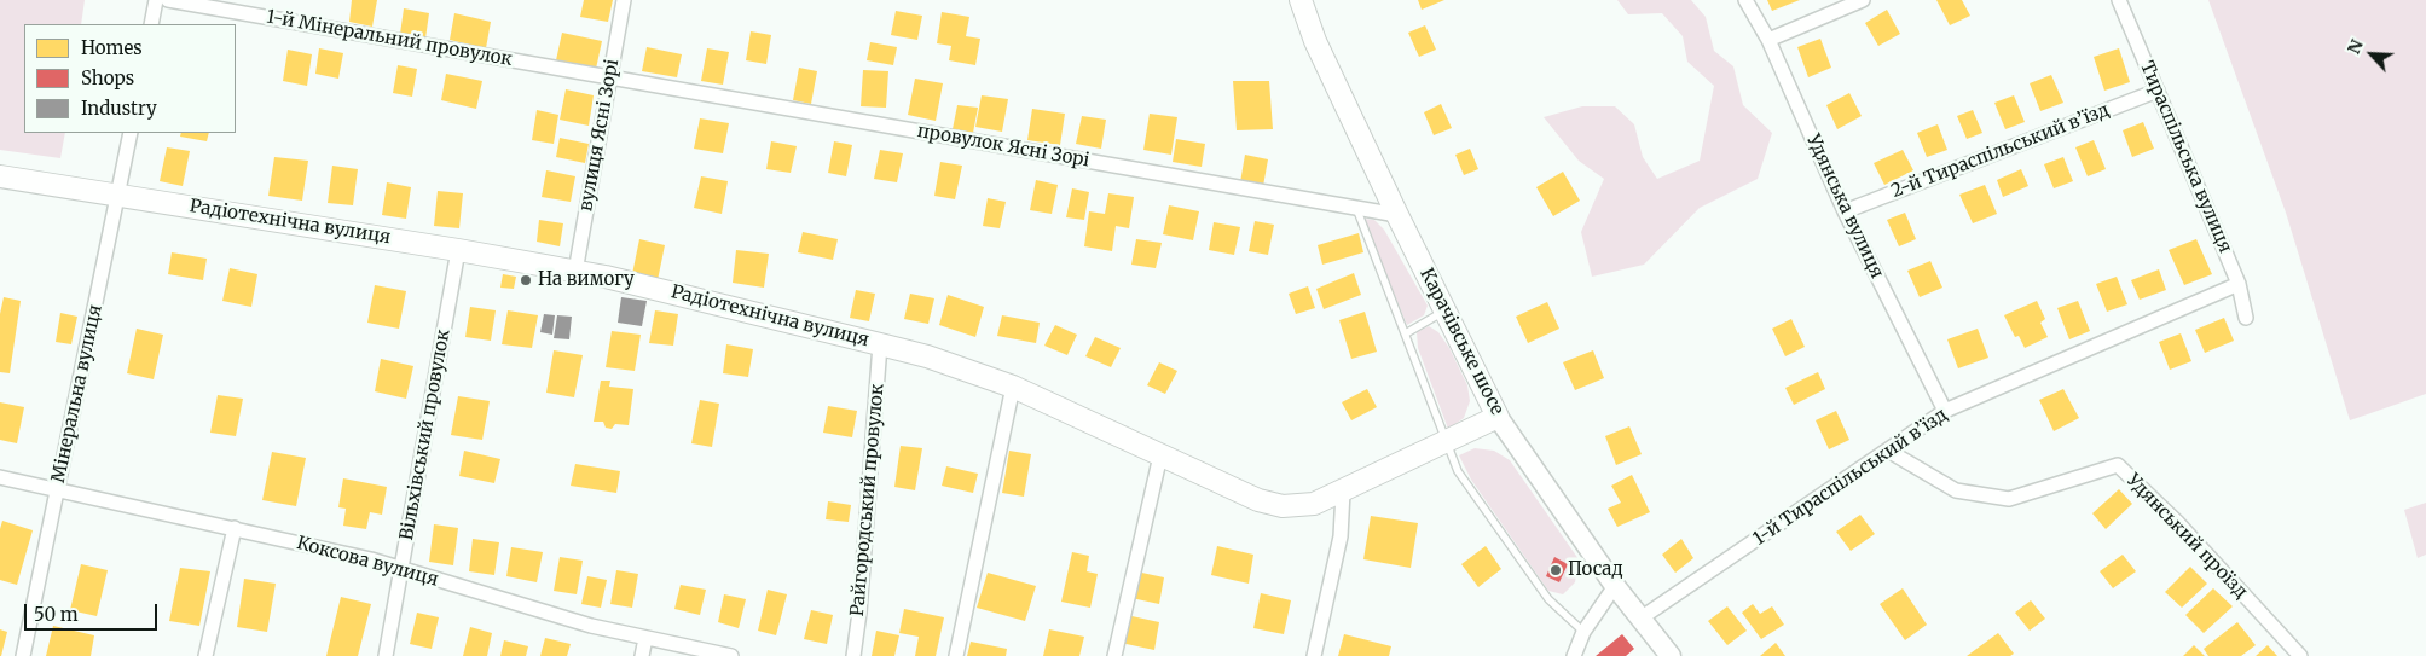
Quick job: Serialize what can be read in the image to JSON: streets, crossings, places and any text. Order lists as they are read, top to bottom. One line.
{"streets":{"main road":["Радіотехнічна вулиця","Карачівське шосе"],"street":["1-й Мінеральний провулок","вулиця Ясні Зорі","провулок Ясні Зорі","2-й Тираспільський в’їзд","Тираспільська вулиця","Удянська вулиця","Мінеральна вулиця","Вільхівський провулок","1-й Тираспільський в’їзд","Райгородський провулок","Удянський проїзд","Коксова вулиця"]},"crossings":[["1-й Мінеральний провулок","вулиця Ясні Зорі"],["1-й Мінеральний провулок","провулок Ясні Зорі"],["вулиця Ясні Зорі","провулок Ясні Зорі"],["вулиця Ясні Зорі","Радіотехнічна вулиця"],["провулок Ясні Зорі","Карачівське шосе"],["2-й Тираспільський в’їзд","Тираспільська вулиця"],["2-й Тираспільський в’їзд","Удянська вулиця"],["Тираспільська вулиця","1-й Тираспільський в’їзд"],["Удянська вулиця","1-й Тираспільський в’їзд"],["Радіотехнічна вулиця","Карачівське шосе"],["Радіотехнічна вулиця","Мінеральна вулиця"],["Радіотехнічна вулиця","Вільхівський провулок"],["Радіотехнічна вулиця","Райгородський провулок"],["Карачівське шосе","1-й Тираспільський в’їзд"],["Мінеральна вулиця","Коксова вулиця"],["Вільхівський провулок","Коксова вулиця"],["1-й Тираспільський в’їзд","Удянський проїзд"]],"places":["На вимогу","Посад"],"legend":["Homes","Shops","Industry"],"scale_bar":"50 m","north":"top left"}
